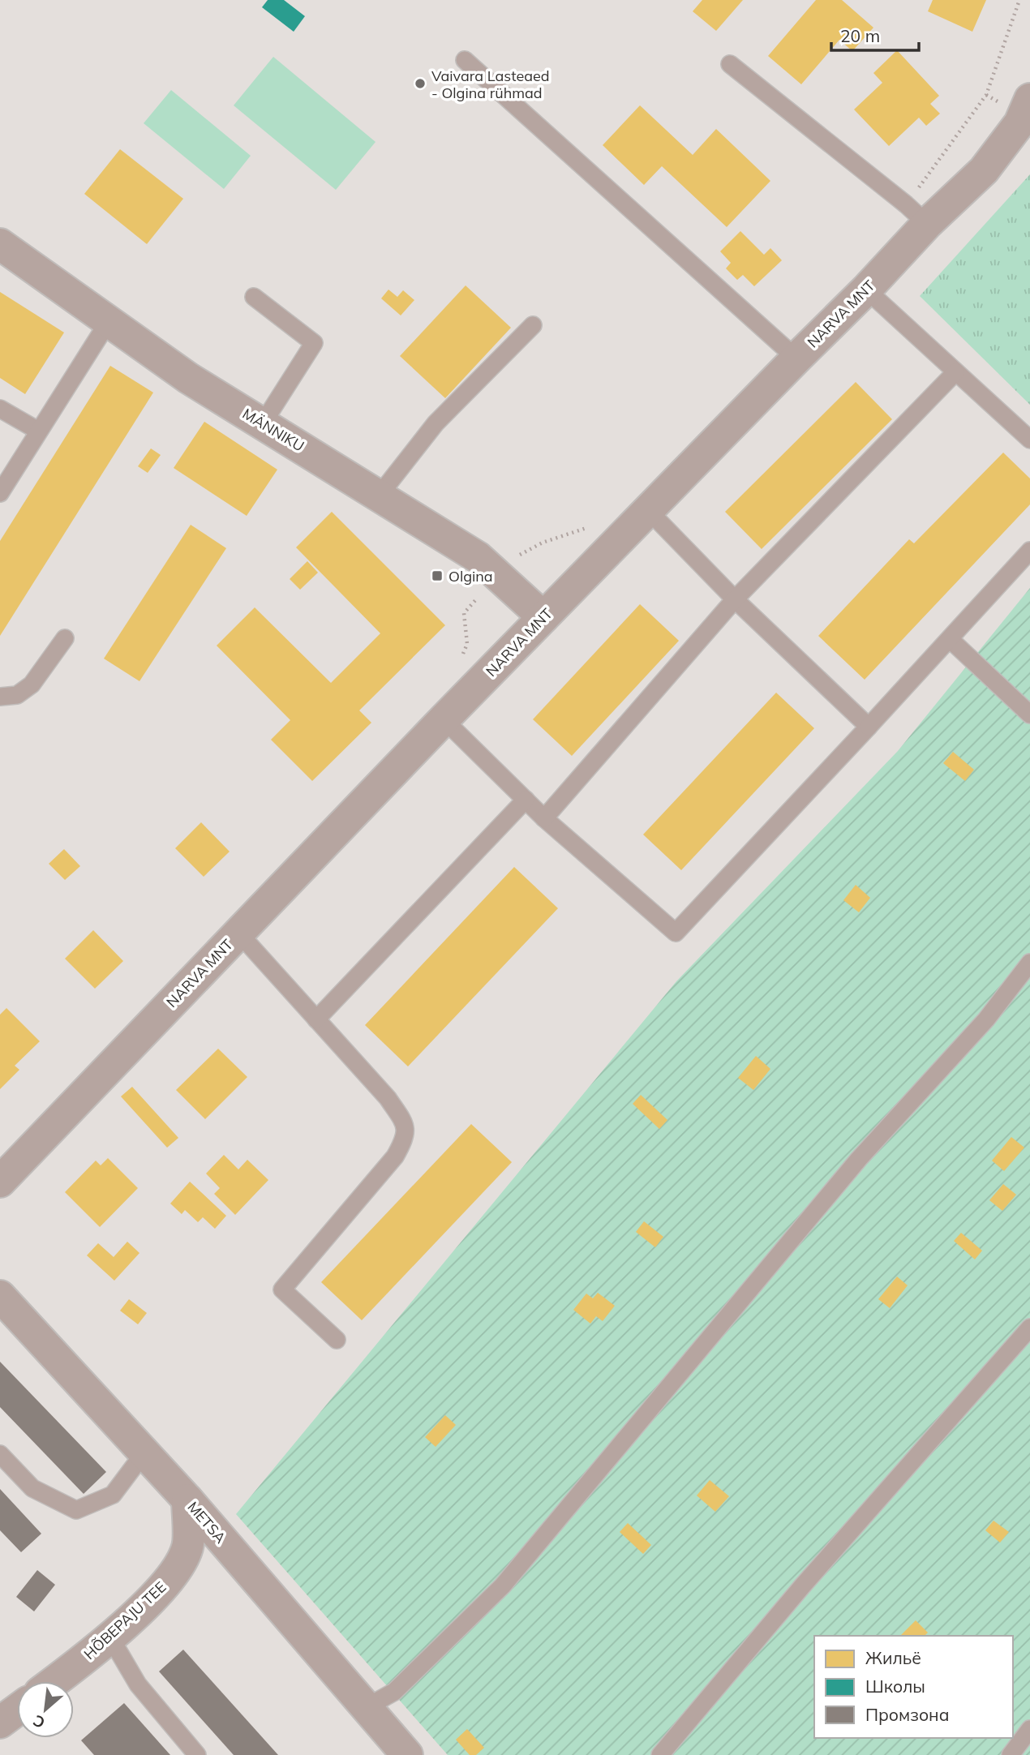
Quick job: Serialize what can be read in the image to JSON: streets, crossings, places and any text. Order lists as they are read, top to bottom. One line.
{"streets":{"street":["NARVA MNT","MÄNNIKU","METSA","HÕBEPAJU TEE"]},"crossings":[["NARVA MNT","MÄNNIKU"],["METSA","HÕBEPAJU TEE"]],"places":{"other":["Vaivara Lasteaed - Olgina rühmad"],"transit":["Olgina"]},"legend":["Жильё","Школы","Промзона"],"scale_bar":"20 m","north":"bottom left"}
